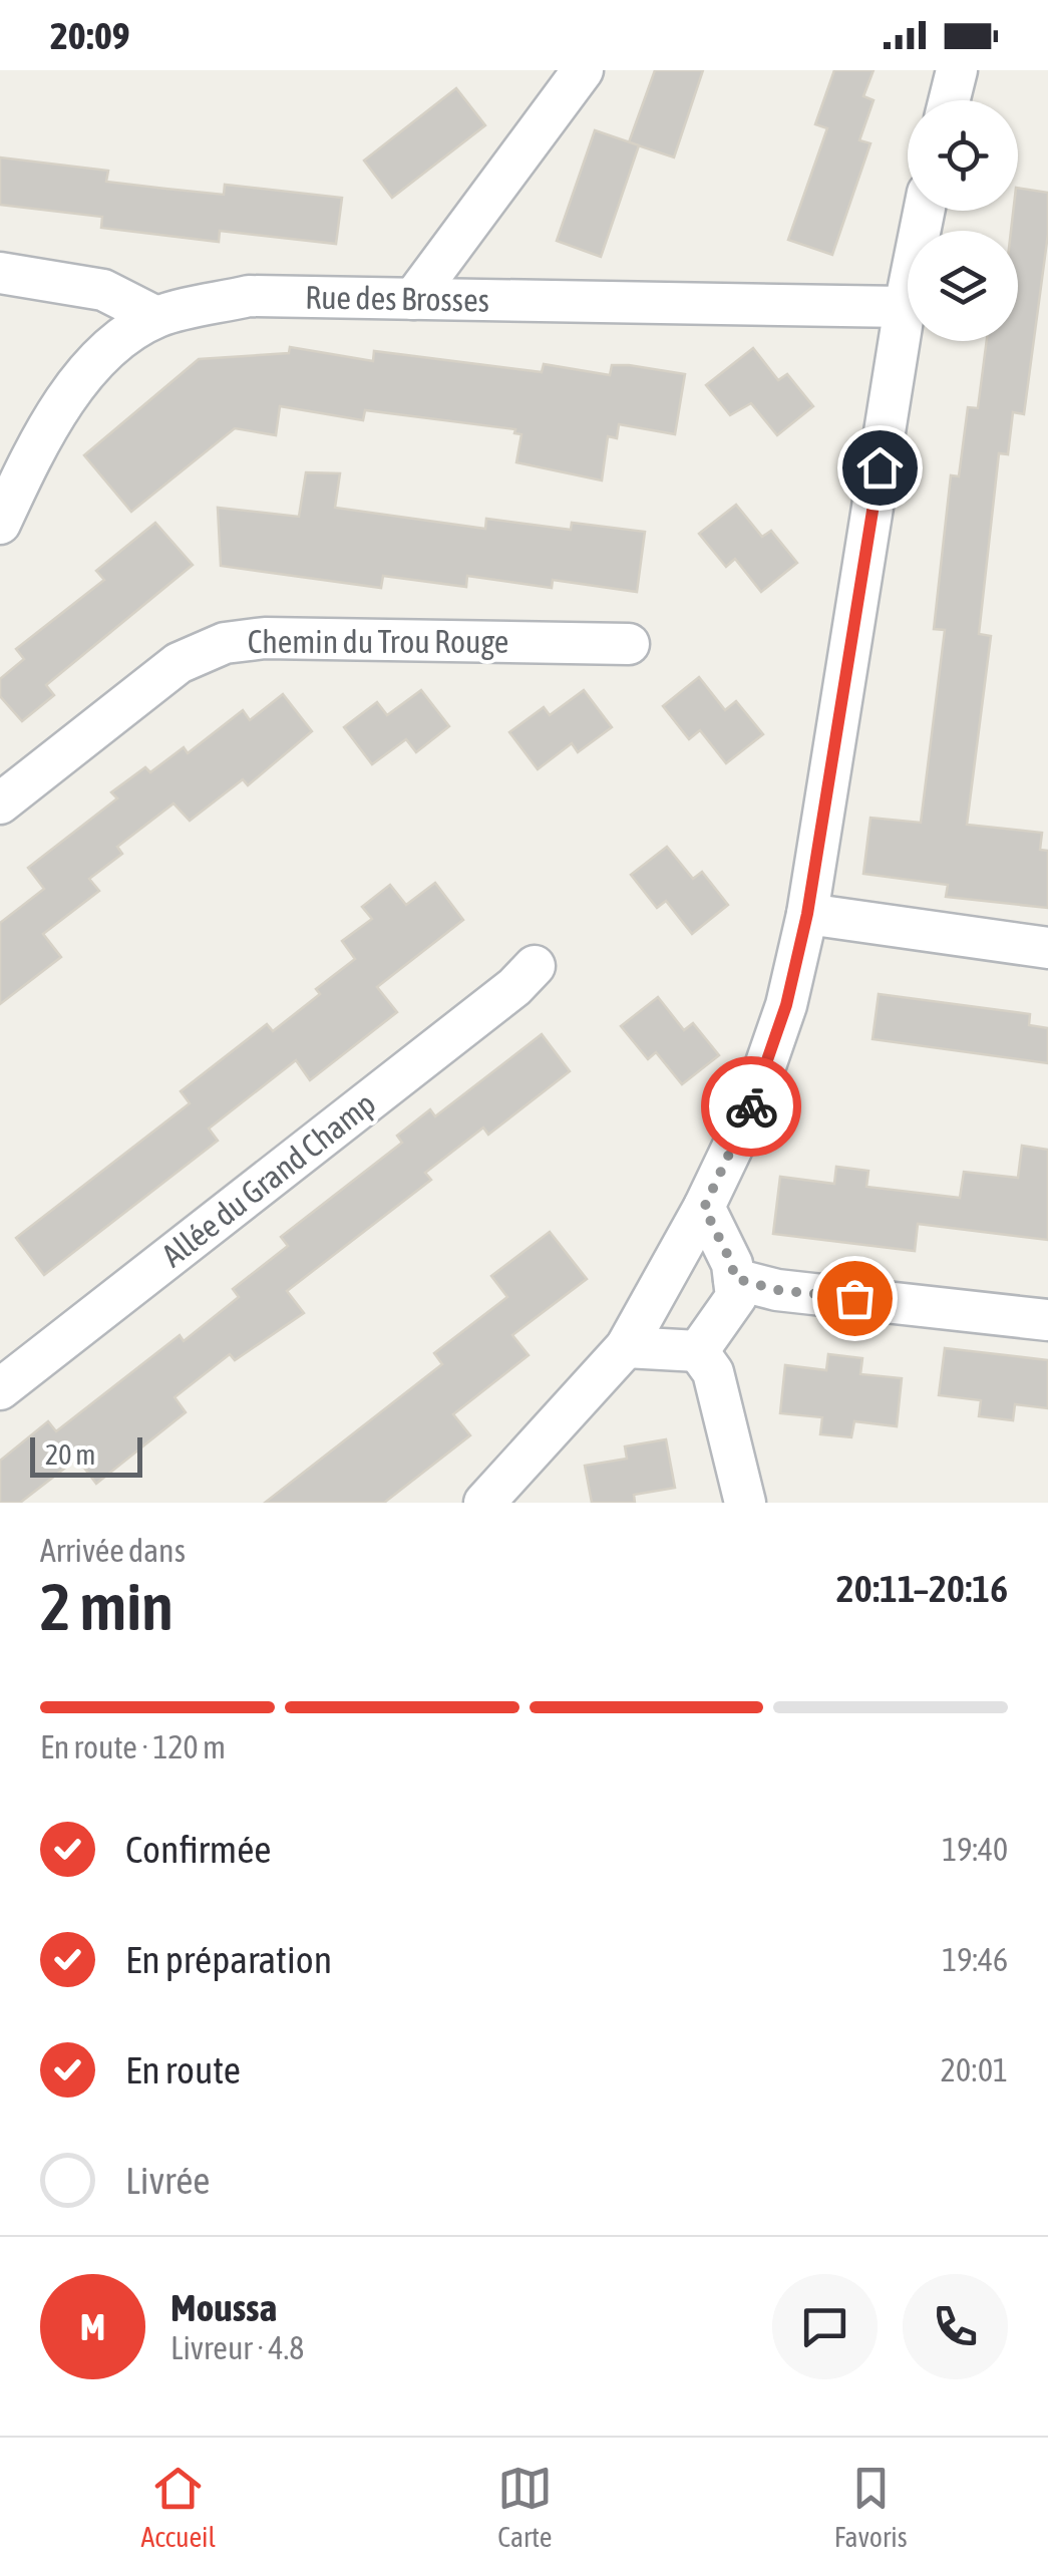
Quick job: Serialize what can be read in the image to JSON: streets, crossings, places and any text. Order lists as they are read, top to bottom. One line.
{"streets":{"street":["Rue des Brosses","Chemin du Trou Rouge","Allée du Grand Champ"]},"scale_bar":"20 m","page":{"status":"20:09","scale":"20 m","heading":["2 min","Arrivée dans","20:11–20:16"],"panel":["Moussa","Livreur · 4.8"],"bar":"En route · 120 m","list":[["Confirmée","19:40"],["En préparation","19:46"],["En route","20:01"],"Livrée"],"round":"M","tabs":["Accueil","Carte","Favoris"]}}
